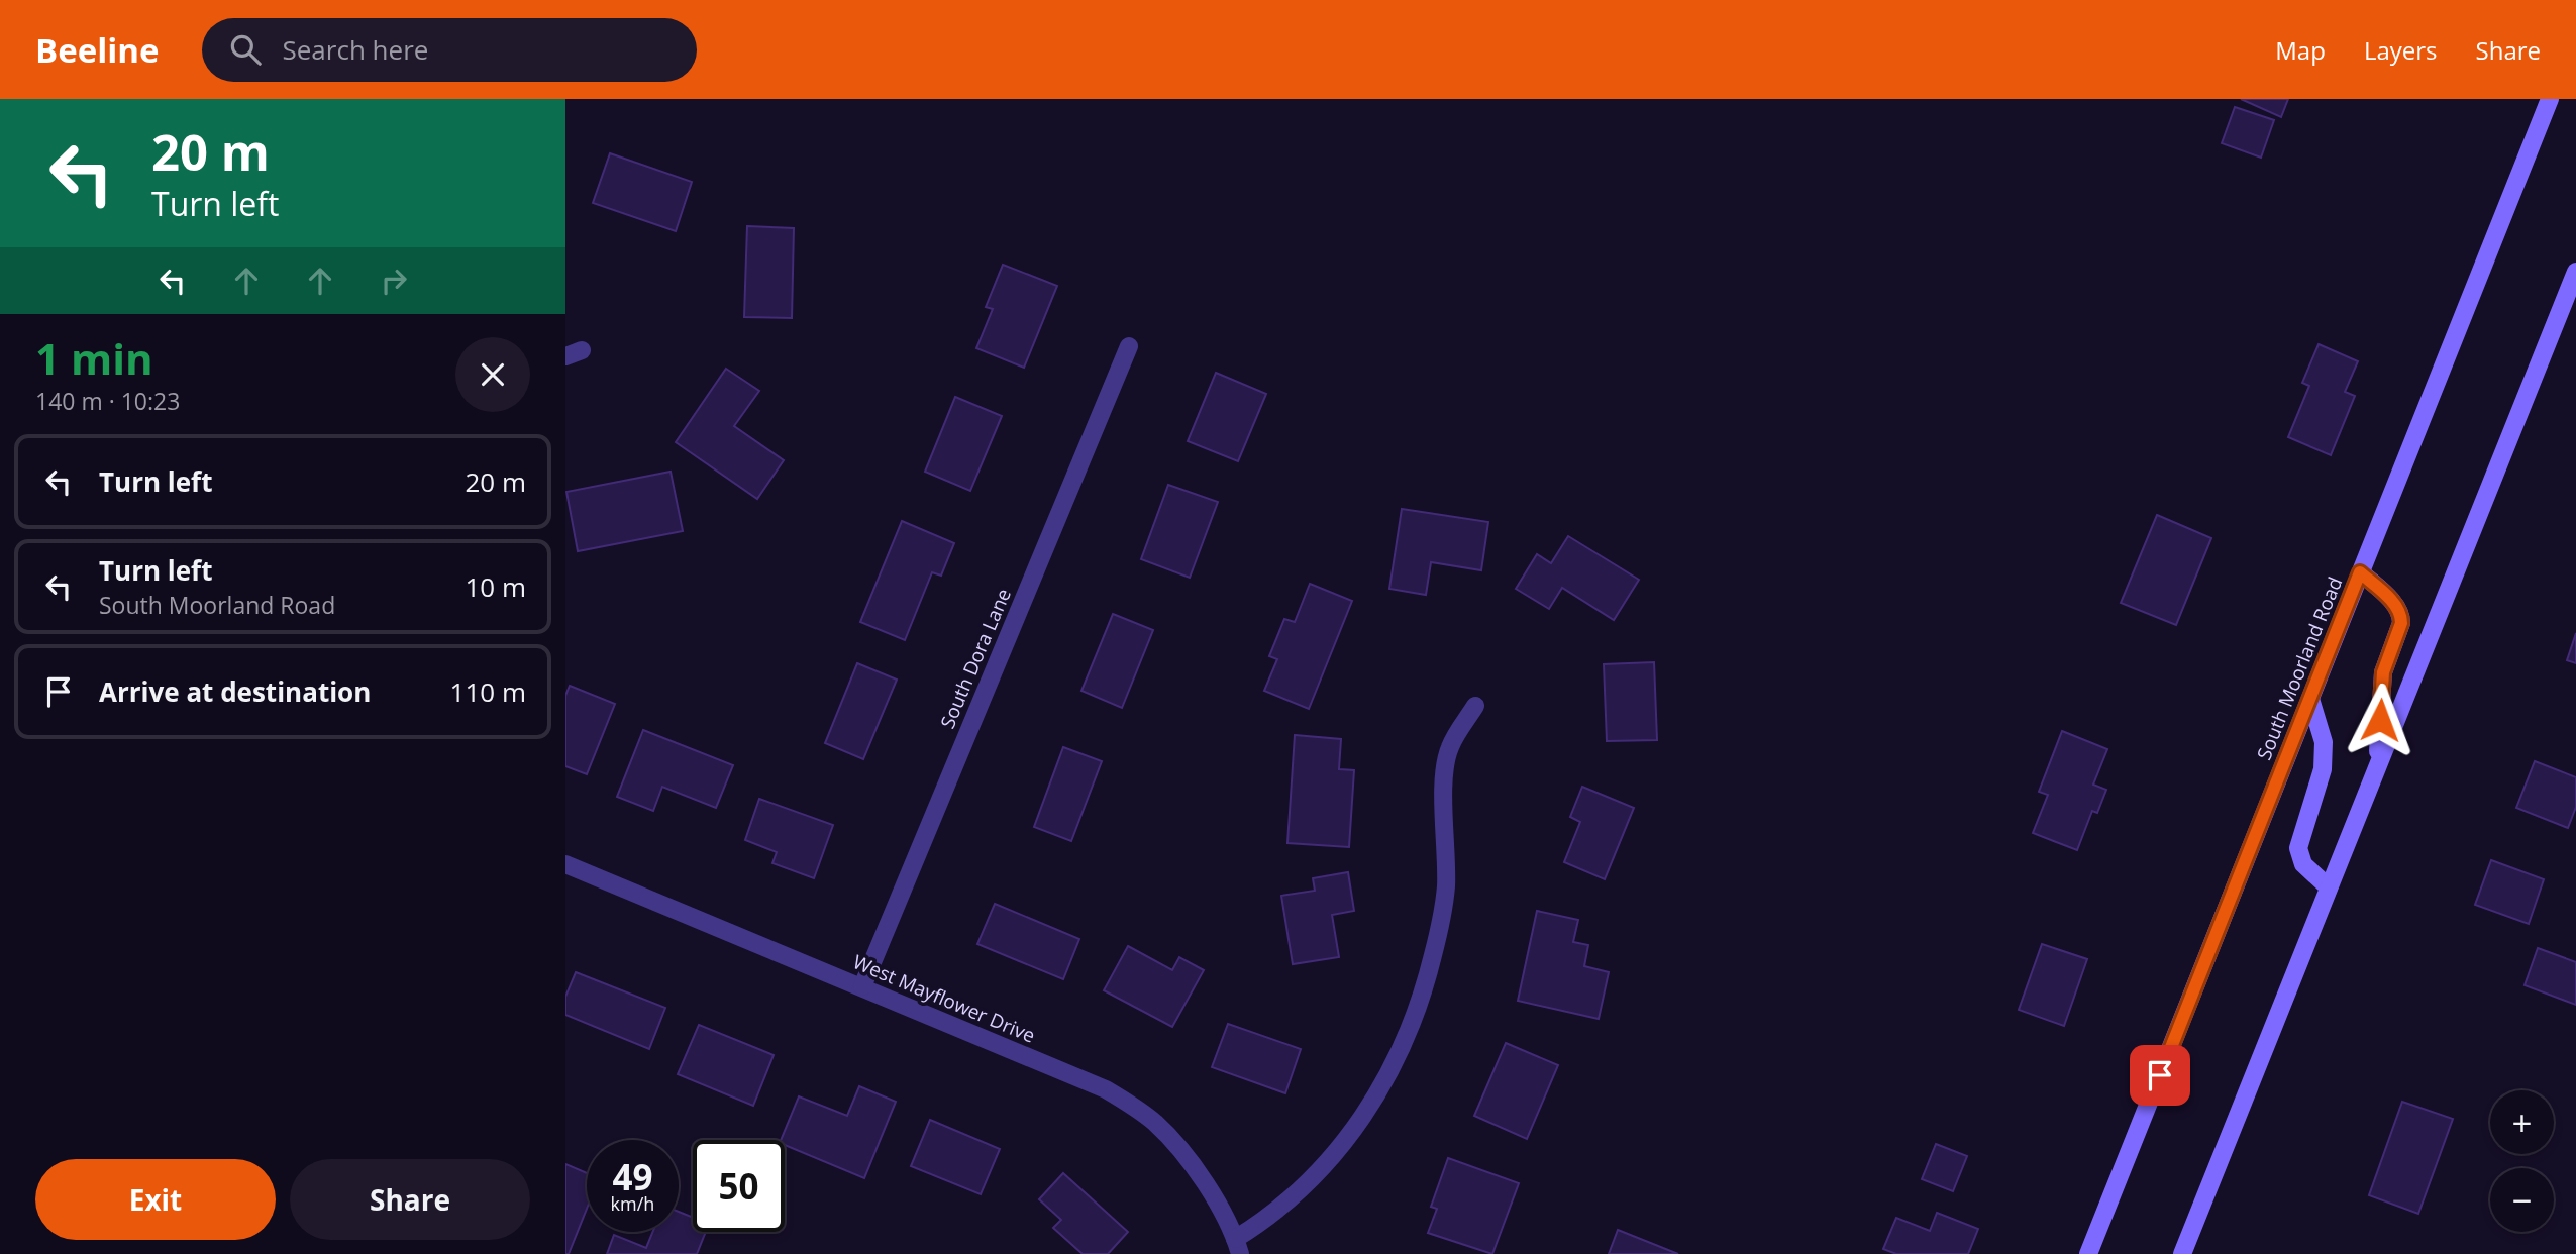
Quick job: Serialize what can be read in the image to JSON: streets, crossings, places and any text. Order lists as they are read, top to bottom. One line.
{"streets":{"main road":["South Moorland Road"],"street":["South Dora Lane","West Mayflower Drive"]},"crossings":[["South Dora Lane","West Mayflower Drive"]],"page":{"header":"Beeline","search":"Search here","nav":["Map","Layers","Share"],"turn":["20 m","Turn left"],"heading":["1 min","140 m · 10:23"],"list":[{"name":"Turn left","value":"20 m"},{"name":"Turn left","note":"South Moorland Road","value":"10 m"},{"name":"Arrive at destination","value":"110 m"}],"map_buttons":["+","−"],"speed":"49 km/h","limit":"50","buttons":["Exit","Share"]}}
